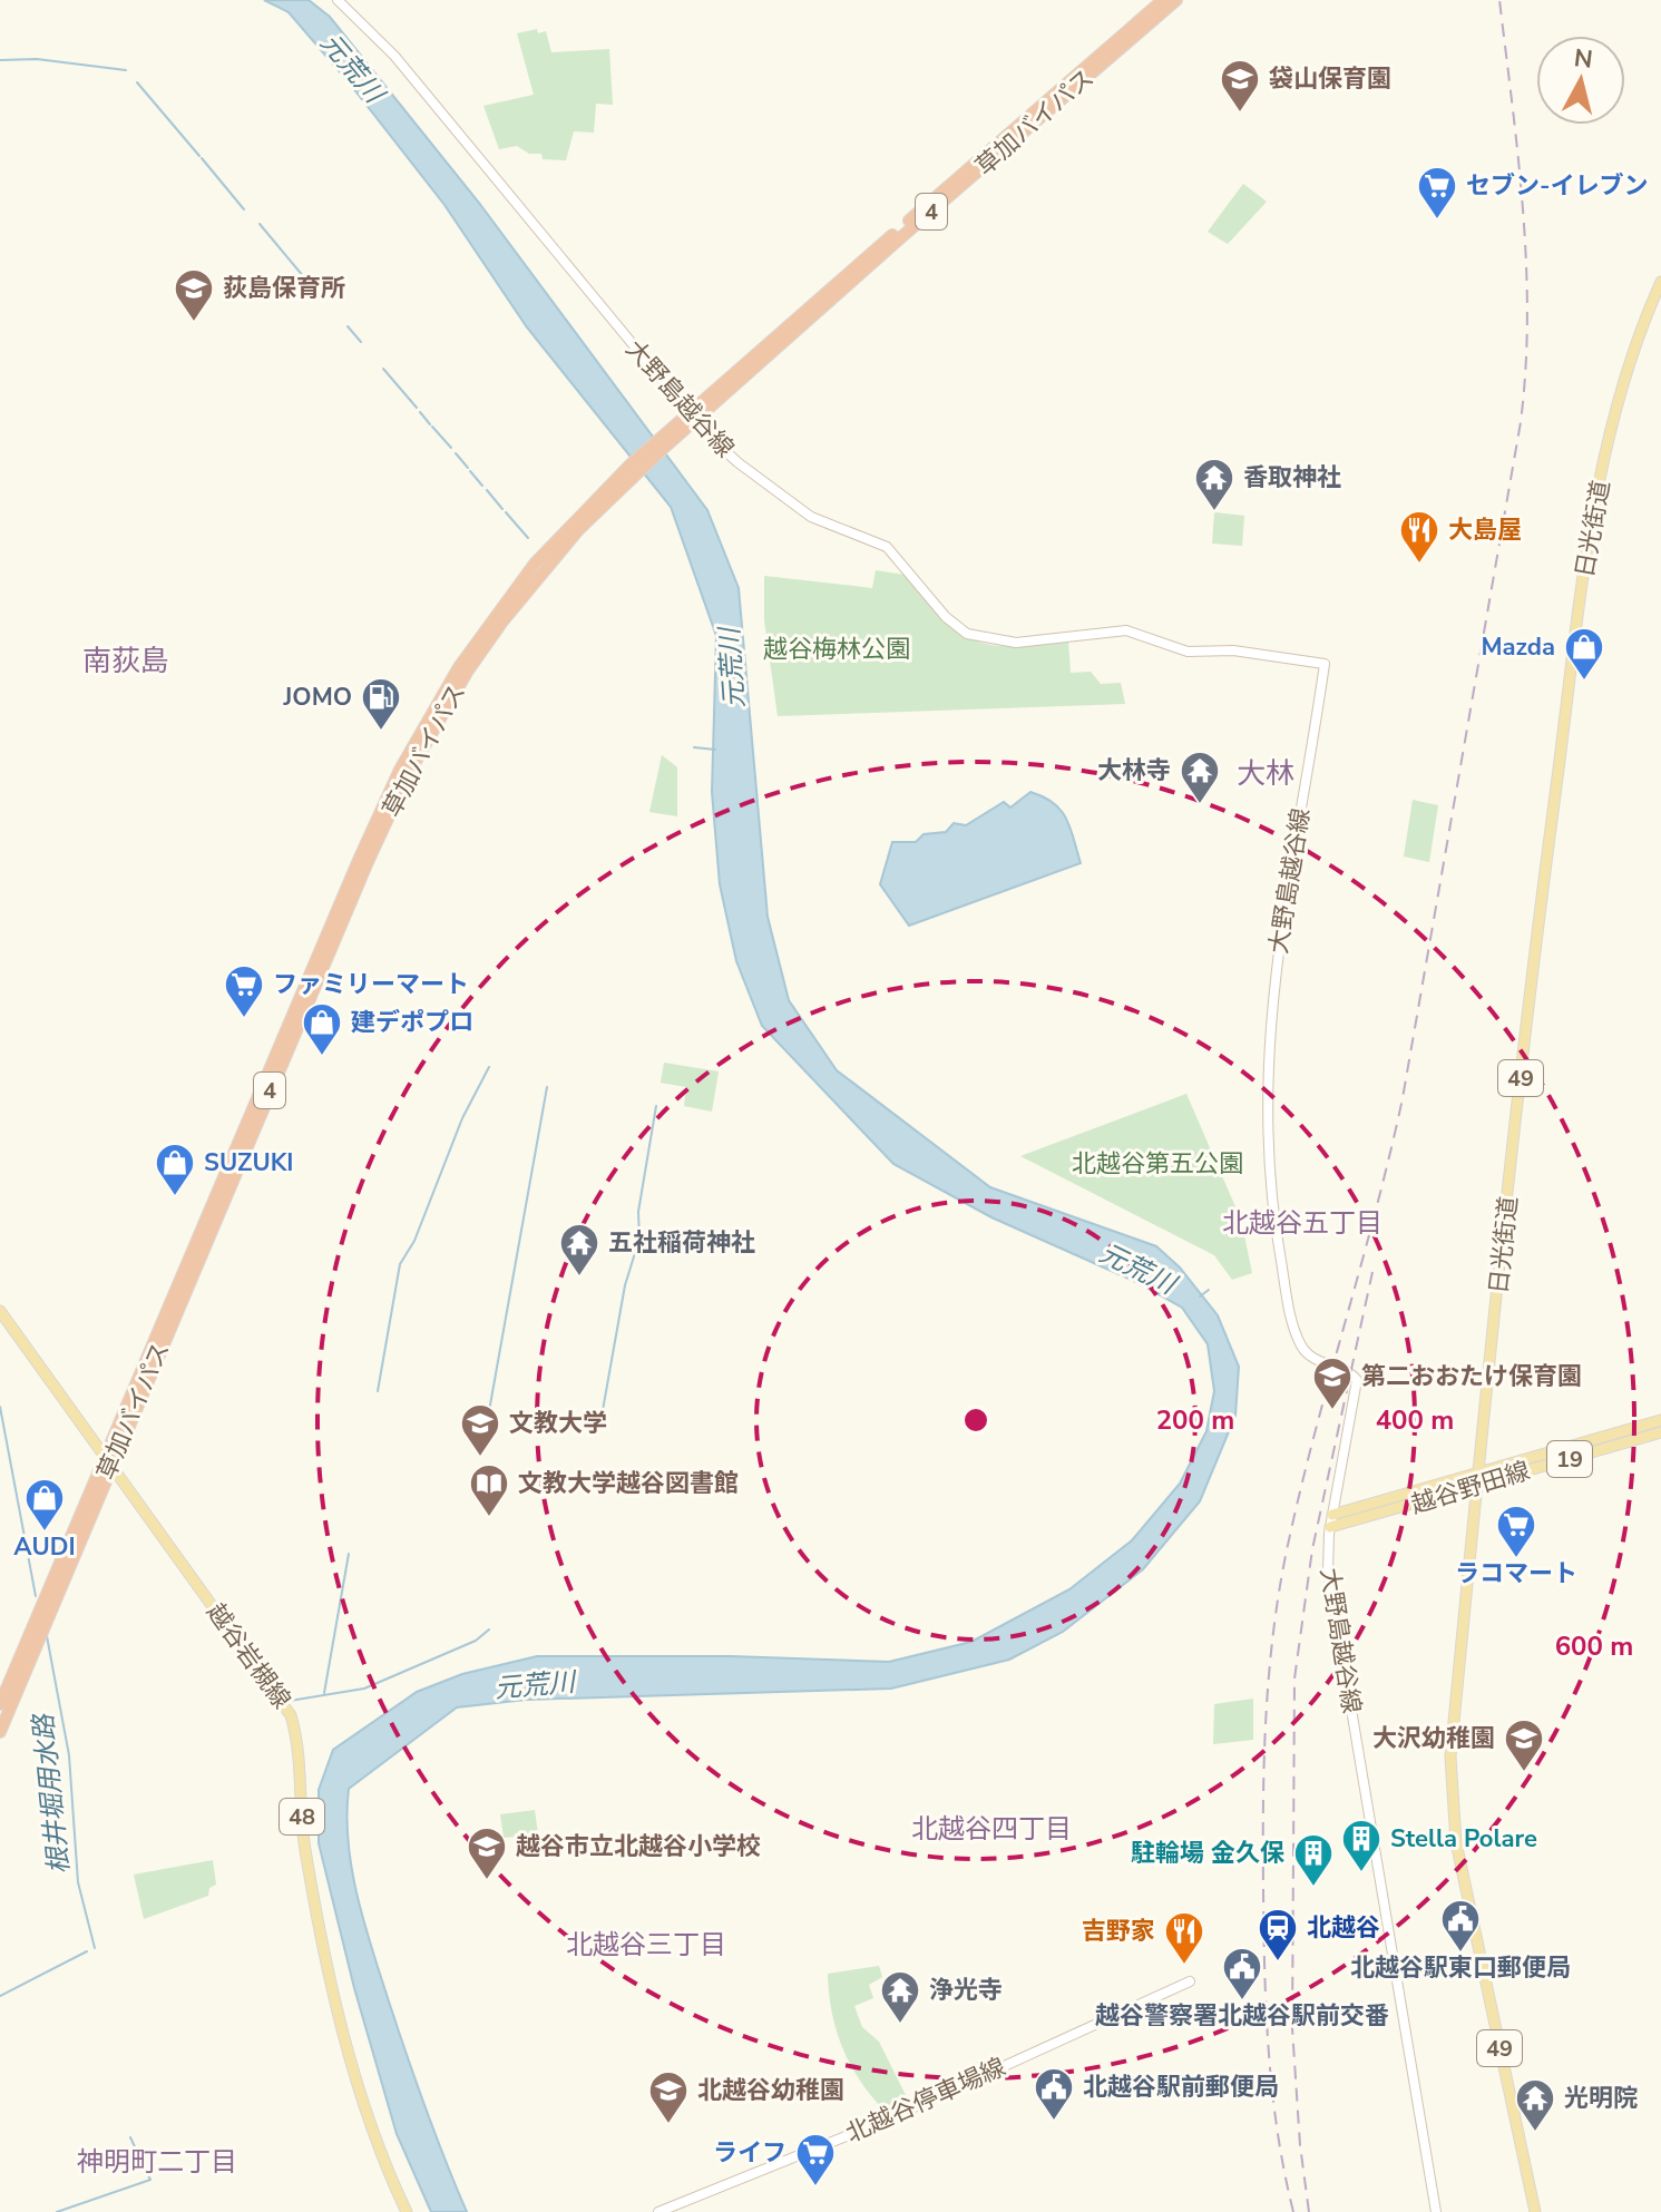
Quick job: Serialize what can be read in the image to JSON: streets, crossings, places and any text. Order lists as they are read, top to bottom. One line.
{"streets":{"highway":["草加バイパス","4"],"main road":["大野島越谷線","日光街道","49","19","越谷野田線","越谷岩槻線","48","北越谷停車場線"]},"crossings":[["草加バイパス","大野島越谷線"],["草加バイパス","越谷岩槻線"],["大野島越谷線","越谷野田線"],["日光街道","越谷野田線"]],"districts":["南荻島","大林","北越谷五丁目","北越谷四丁目","北越谷三丁目","神明町二丁目"],"water":["元荒川","根井堀用水路"],"parks":["越谷梅林公園","北越谷第五公園"],"places":{"school or university":["袋山保育園","荻島保育所","第二おおたけ保育園","文教大学","大沢幼稚園","越谷市立北越谷小学校","北越谷幼稚園"],"supermarket":["セブン-イレブン","ファミリーマート","ラコマート","ライフ"],"temple":["香取神社","大林寺","五社稲荷神社","浄光寺","光明院"],"restaurant":["大島屋","吉野家"],"shop":["Mazda","建デポプロ","SUZUKI","AUDI"],"fuel station":["JOMO"],"library":["文教大学越谷図書館"],"building":["Stella Polare","駐輪場 金久保"],"public building":["北越谷駅東口郵便局","越谷警察署北越谷駅前交番","北越谷駅前郵便局"],"station":["北越谷"]},"north":"top","rings":["200 m","400 m","600 m"]}
